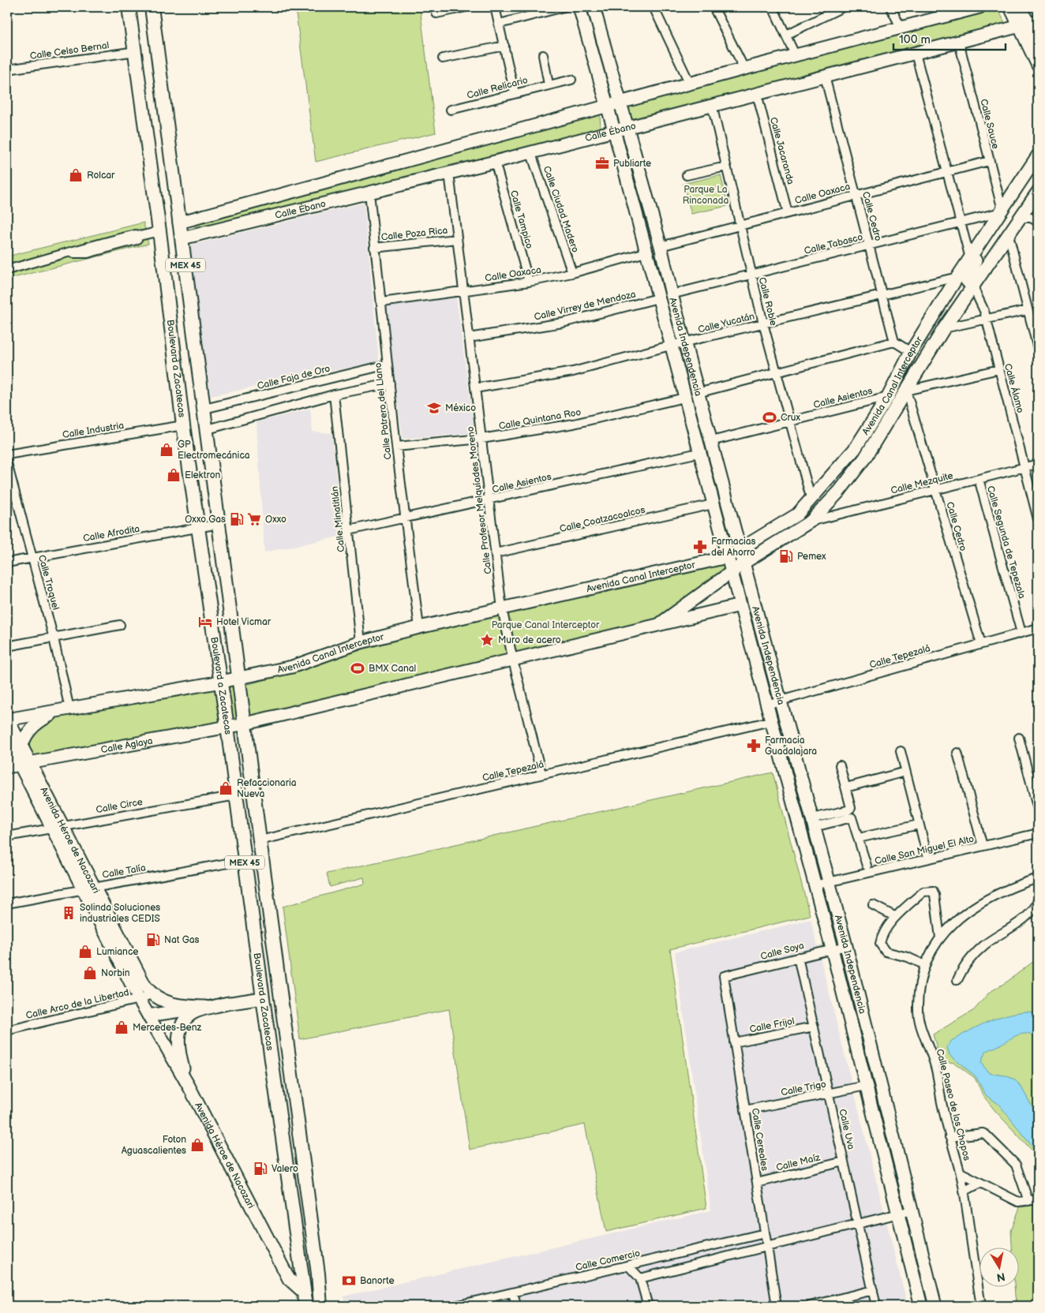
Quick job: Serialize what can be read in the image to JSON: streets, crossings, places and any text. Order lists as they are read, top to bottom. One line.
{"streets":{"main road":["Calle Ébano","MEX 45","Avenida Independencia","Boulevard a Zacatecas","Avenida Canal Interceptor","Calle Aglaya","Avenida Héroe de Nacozari"],"street":["Calle Celso Bernal","Calle Relicario","Calle Sauce","Calle Jacaranda","Calle Oaxaca","Calle Ciudad Madero","Calle Cedro","Calle Tampico","Calle Poza Rica","Calle Tabasco","Calle Roble","Calle Virrey de Mendoza","Calle Yucatán","Calle Faja de Oro","Calle Álamo","Calle Asientos","Calle Potrero del Llano","Calle Quintana Roo","Calle Industria","Calle Mezquite","Calle Profesor Melquíades Moreno","Calle Minatitlán","Calle Coatzacoalcos","Calle Afrodita","Calle Segunda de Tepezala","Calle Troquel","Calle Tepezalá","Calle Circe","Calle San Miguel El Alto","Calle Talía","Calle Soya","Calle Arco de la Libertad","Calle Frijol","Calle Trigo","Calle Paseo de los Chopos","Calle Uva","Calle Cereales","Calle Maíz","Calle Comercio"]},"crossings":[["Calle Celso Bernal","Boulevard a Zacatecas"],["Calle Sauce","Calle Ébano"],["Calle Sauce","Calle Oaxaca"],["Calle Sauce","Calle Tabasco"],["Calle Sauce","Avenida Canal Interceptor"],["Calle Ébano","Calle Jacaranda"],["Calle Ébano","Calle Ciudad Madero"],["Calle Ébano","Calle Cedro"],["Calle Ébano","Calle Tampico"],["Calle Ébano","Calle Roble"],["Calle Ébano","Avenida Independencia"],["Calle Ébano","Boulevard a Zacatecas"],["Calle Ébano","Calle Potrero del Llano"],["Calle Ébano","Calle Profesor Melquíades Moreno"],["Calle Jacaranda","Calle Oaxaca"],["Calle Oaxaca","Calle Ciudad Madero"],["Calle Oaxaca","Calle Cedro"],["Calle Oaxaca","Calle Tampico"],["Calle Oaxaca","Calle Roble"],["Calle Oaxaca","Avenida Independencia"],["Calle Oaxaca","Calle Potrero del Llano"],["Calle Oaxaca","Calle Profesor Melquíades Moreno"],["Calle Cedro","Calle Tabasco"],["Calle Cedro","Calle Yucatán"],["Calle Cedro","Avenida Canal Interceptor"],["Calle Cedro","Calle Mezquite"],["Calle Cedro","Calle Tepezalá"],["Calle Poza Rica","Calle Potrero del Llano"],["Calle Poza Rica","Calle Profesor Melquíades Moreno"],["Calle Tabasco","Calle Roble"],["Calle Tabasco","Avenida Independencia"],["Calle Tabasco","Avenida Canal Interceptor"],["Calle Roble","Calle Yucatán"],["Calle Roble","Avenida Canal Interceptor"],["Calle Roble","Calle Asientos"],["Calle Virrey de Mendoza","Avenida Independencia"],["Calle Virrey de Mendoza","Calle Profesor Melquíades Moreno"],["Calle Yucatán","Avenida Independencia"],["Calle Yucatán","Avenida Canal Interceptor"],["Calle Yucatán","Calle Profesor Melquíades Moreno"],["Avenida Independencia","Avenida Canal Interceptor"],["Avenida Independencia","Calle Asientos"],["Avenida Independencia","Calle Quintana Roo"],["Avenida Independencia","Calle Coatzacoalcos"],["Avenida Independencia","Calle Tepezalá"],["Avenida Independencia","Calle San Miguel El Alto"],["Avenida Independencia","Calle Soya"],["Avenida Independencia","Calle Trigo"],["Boulevard a Zacatecas","Calle Faja de Oro"],["Boulevard a Zacatecas","Avenida Canal Interceptor"],["Boulevard a Zacatecas","Calle Industria"],["Boulevard a Zacatecas","Calle Afrodita"],["Boulevard a Zacatecas","Calle Tepezalá"],["Boulevard a Zacatecas","Calle Aglaya"],["Boulevard a Zacatecas","Calle Circe"],["Boulevard a Zacatecas","Avenida Héroe de Nacozari"],["Boulevard a Zacatecas","Calle Talía"],["Calle Faja de Oro","Calle Potrero del Llano"],["Avenida Canal Interceptor","Calle Álamo"],["Avenida Canal Interceptor","Calle Asientos"],["Avenida Canal Interceptor","Calle Potrero del Llano"],["Avenida Canal Interceptor","Calle Mezquite"],["Avenida Canal Interceptor","Calle Profesor Melquíades Moreno"],["Avenida Canal Interceptor","Calle Minatitlán"],["Avenida Canal Interceptor","Calle Aglaya"],["Calle Álamo","Calle Mezquite"],["Calle Asientos","Calle Potrero del Llano"],["Calle Asientos","Calle Profesor Melquíades Moreno"],["Calle Asientos","Calle Minatitlán"],["Calle Potrero del Llano","Calle Quintana Roo"],["Calle Quintana Roo","Calle Profesor Melquíades Moreno"],["Calle Mezquite","Calle Segunda de Tepezala"],["Calle Profesor Melquíades Moreno","Calle Coatzacoalcos"],["Calle Profesor Melquíades Moreno","Calle Tepezalá"],["Calle Afrodita","Calle Troquel"],["Calle Segunda de Tepezala","Calle Tepezalá"],["Calle Aglaya","Avenida Héroe de Nacozari"],["Calle Circe","Avenida Héroe de Nacozari"],["Avenida Héroe de Nacozari","Calle Talía"],["Avenida Héroe de Nacozari","Calle Arco de la Libertad"],["Calle Soya","Calle Uva"],["Calle Soya","Calle Cereales"],["Calle Frijol","Calle Uva"],["Calle Frijol","Calle Cereales"],["Calle Trigo","Calle Uva"],["Calle Trigo","Calle Cereales"],["Calle Uva","Calle Maíz"],["Calle Cereales","Calle Maíz"],["Calle Cereales","Calle Comercio"]],"parks":["Parque La Rinconada","Parque Canal Interceptor"],"places":{"office":["Publiarte"],"shop":["Rolcar","GP Electromecánica","Elektron","Refaccionaria Nueva","Lumiance","Norbin","Mercedes-Benz","Foton Aguascalientes"],"school or university":["México"],"sports":["Crux","BMX Canal"],"fuel station":["Oxxo Gas","Pemex","Nat Gas","Valero"],"supermarket":["Oxxo"],"pharmacy":["Farmacias del Ahorro","Farmacia Guadalajara"],"hotel":["Hotel Vicmar"],"place":["Muro de acero"],"building":["Solinda Soluciones industriales CEDIS"],"bank":["Banorte"]},"scale_bar":"100 m","north":"bottom"}
